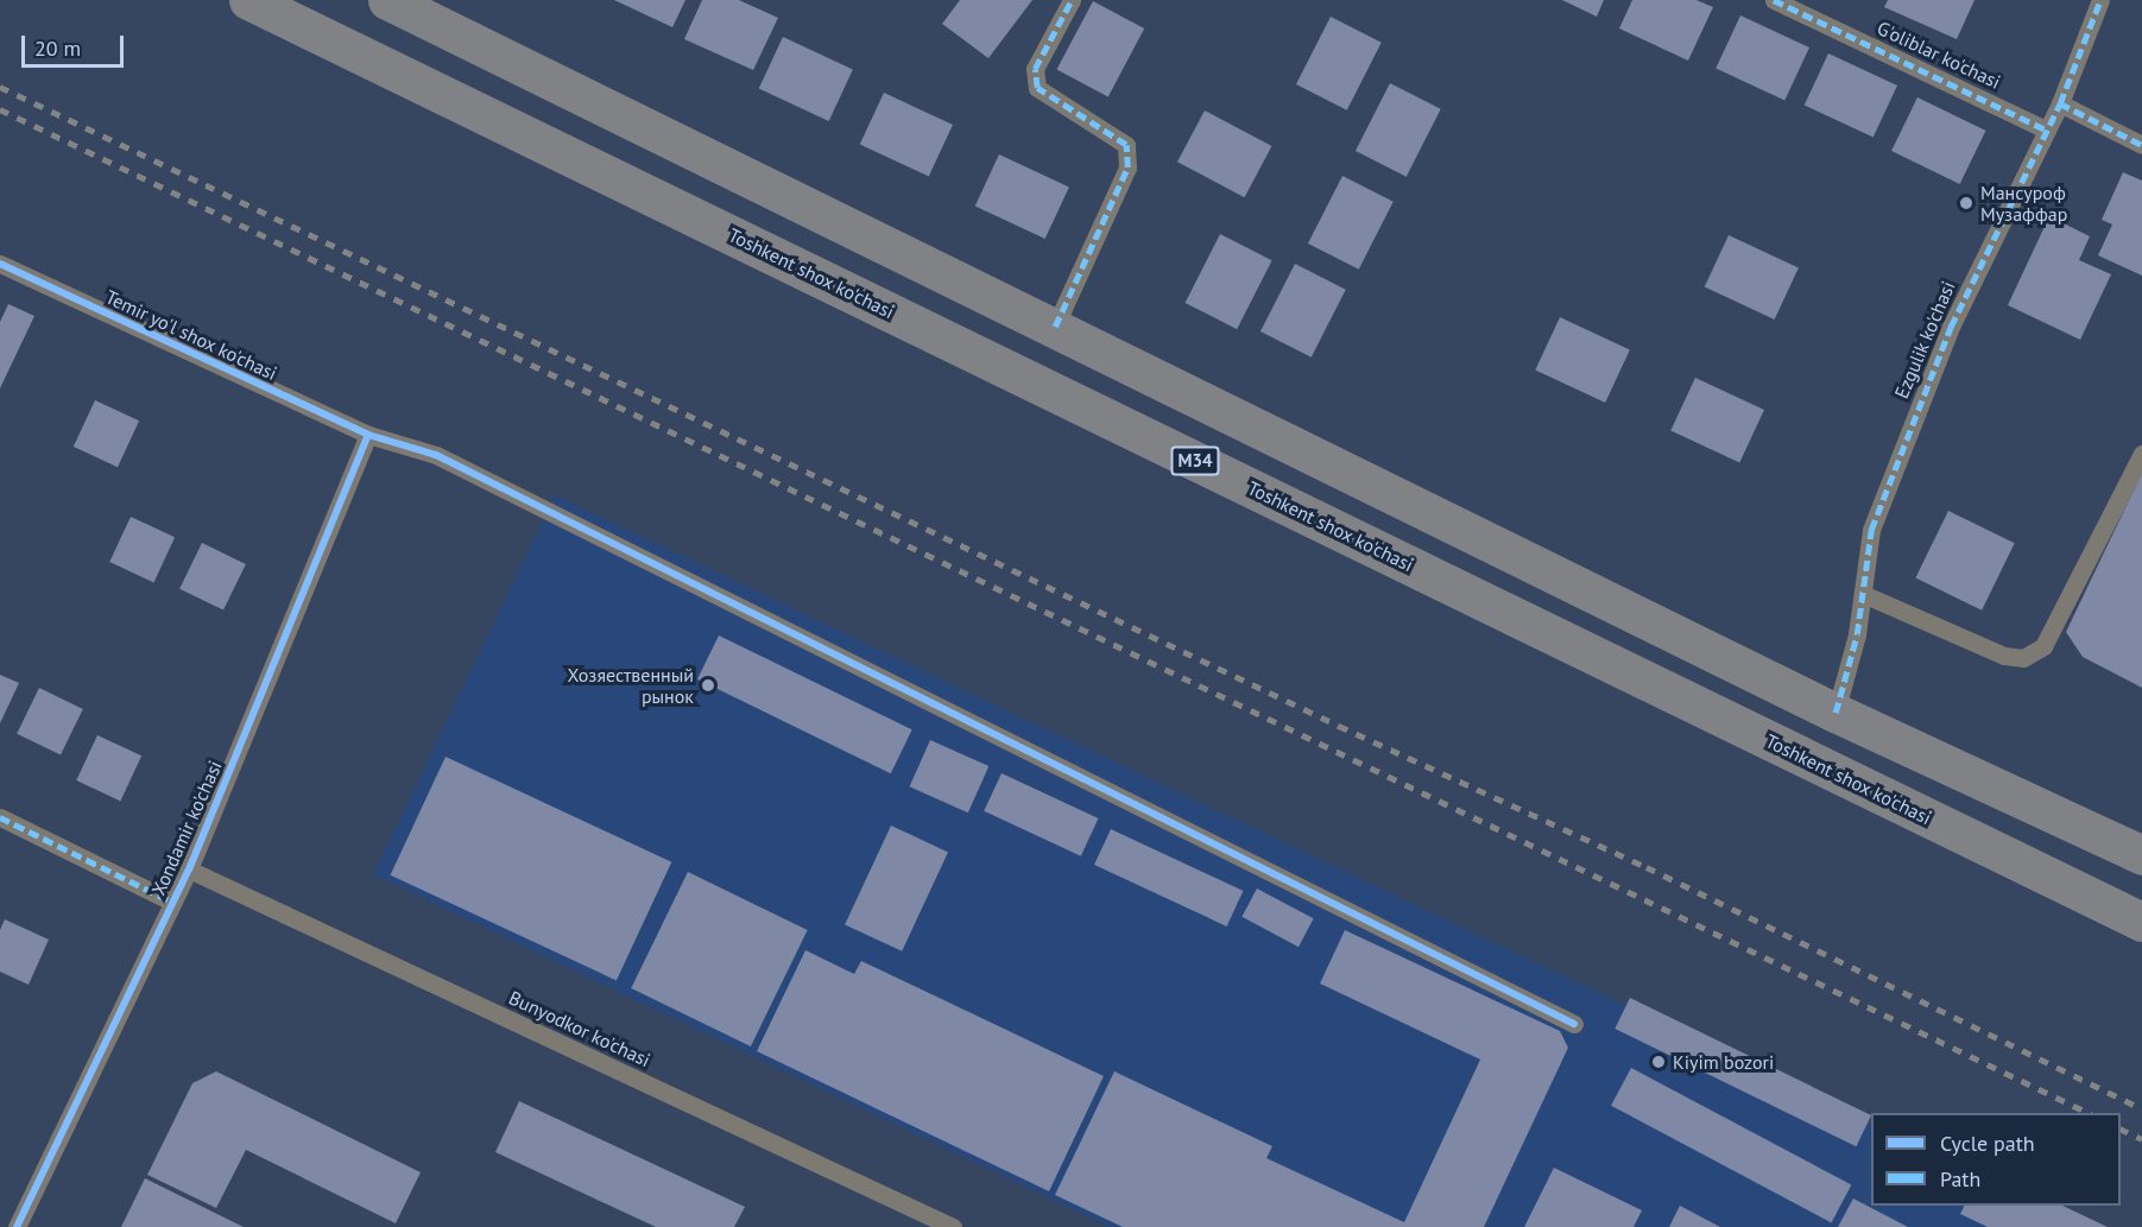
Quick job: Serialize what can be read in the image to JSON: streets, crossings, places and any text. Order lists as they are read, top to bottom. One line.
{"streets":{"highway":["Toshkent shox ko'chasi","M34"],"street":["G'oliblar ko'chasi","Temir yo'l shox ko'chasi","Ezgulik ko'chasi","Xondamir ko'chasi","Bunyodkor ko'chasi"]},"crossings":[["G'oliblar ko'chasi","Ezgulik ko'chasi"],["Temir yo'l shox ko'chasi","Xondamir ko'chasi"],["Xondamir ko'chasi","Bunyodkor ko'chasi"]],"places":["Мансуроф Музаффар","Хозяественный рынок","Kiyim bozori"],"legend":["Cycle path","Path"],"scale_bar":"20 m"}
